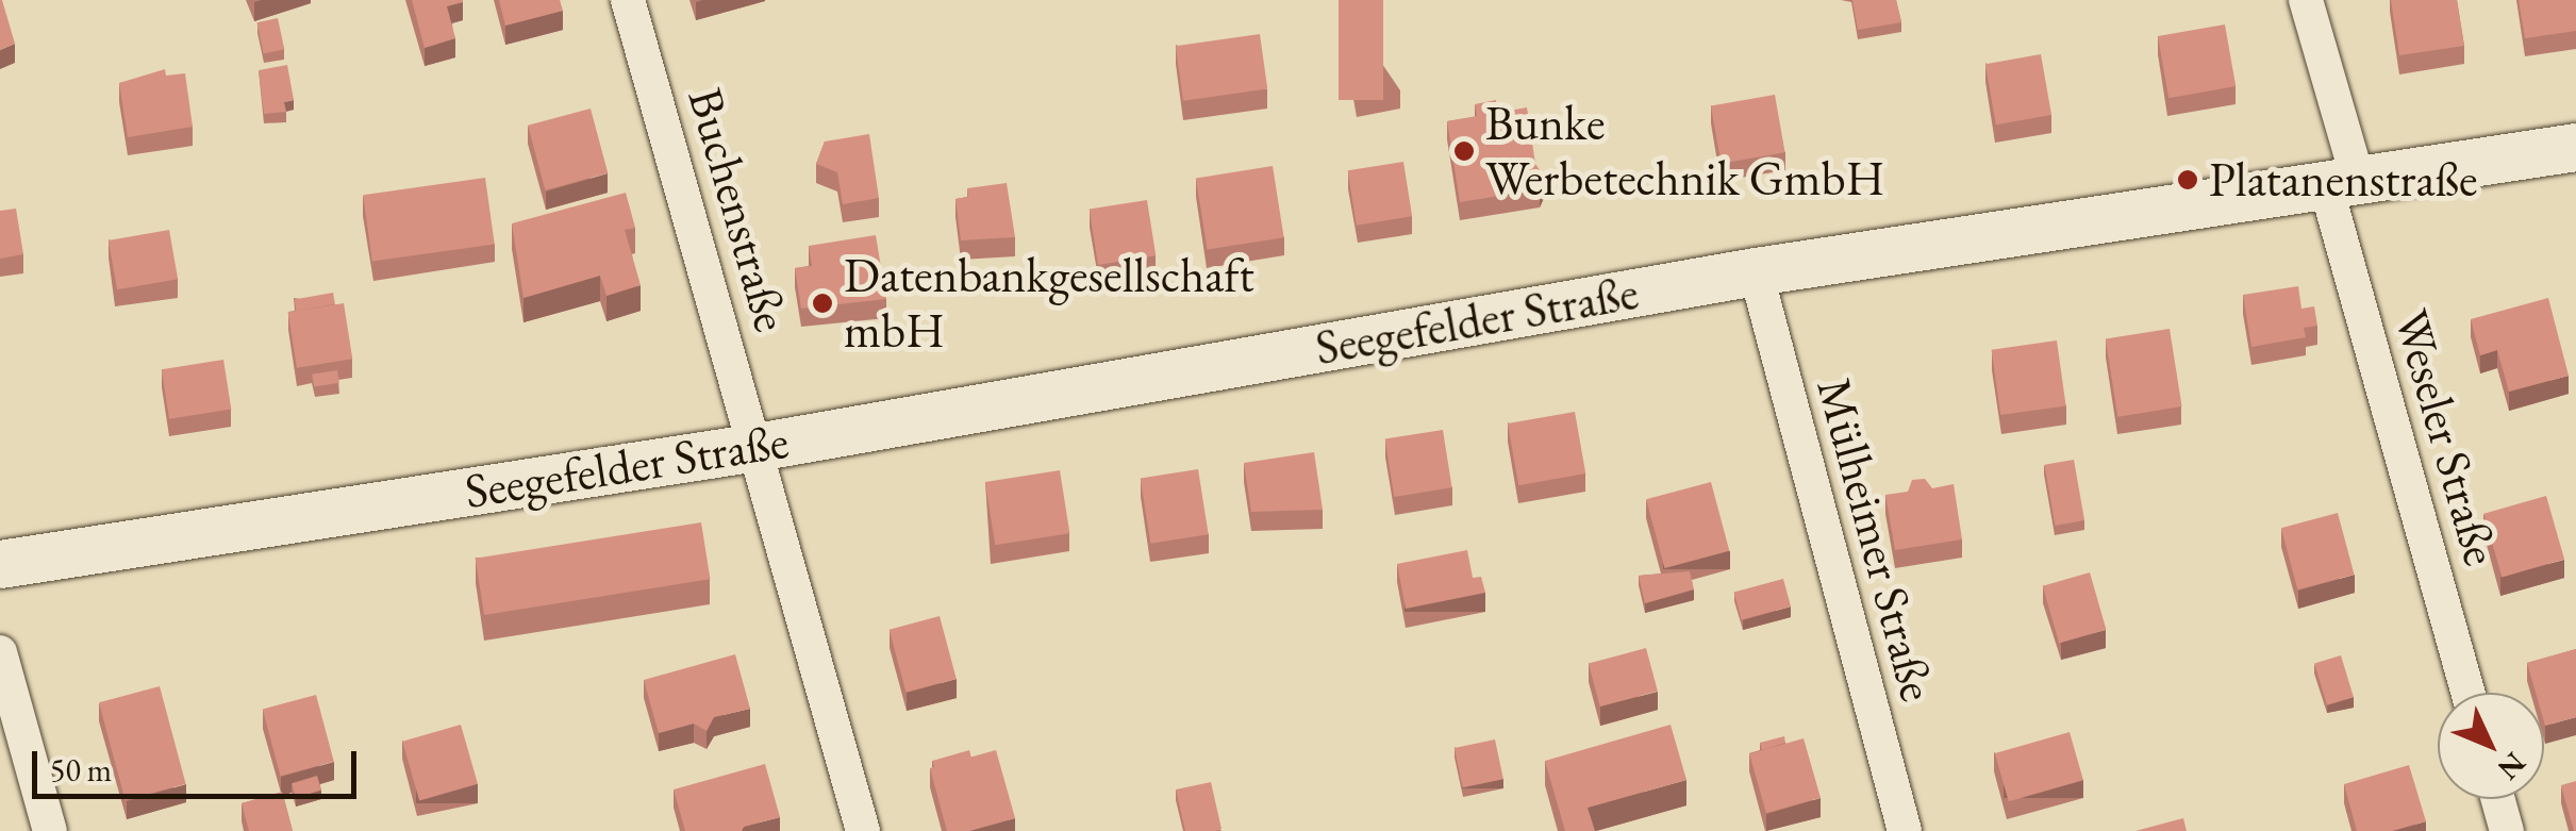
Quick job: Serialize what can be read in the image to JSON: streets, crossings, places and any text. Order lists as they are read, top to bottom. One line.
{"streets":{"street":["Buchenstraße","Seegefelder Straße","Weseler Straße","Mülheimer Straße"]},"crossings":[["Buchenstraße","Seegefelder Straße"],["Seegefelder Straße","Weseler Straße"],["Seegefelder Straße","Mülheimer Straße"]],"places":["Bunke Werbetechnik GmbH","Platanenstraße","Datenbankgesellschaft mbH"],"scale_bar":"50 m","north":"bottom right"}
